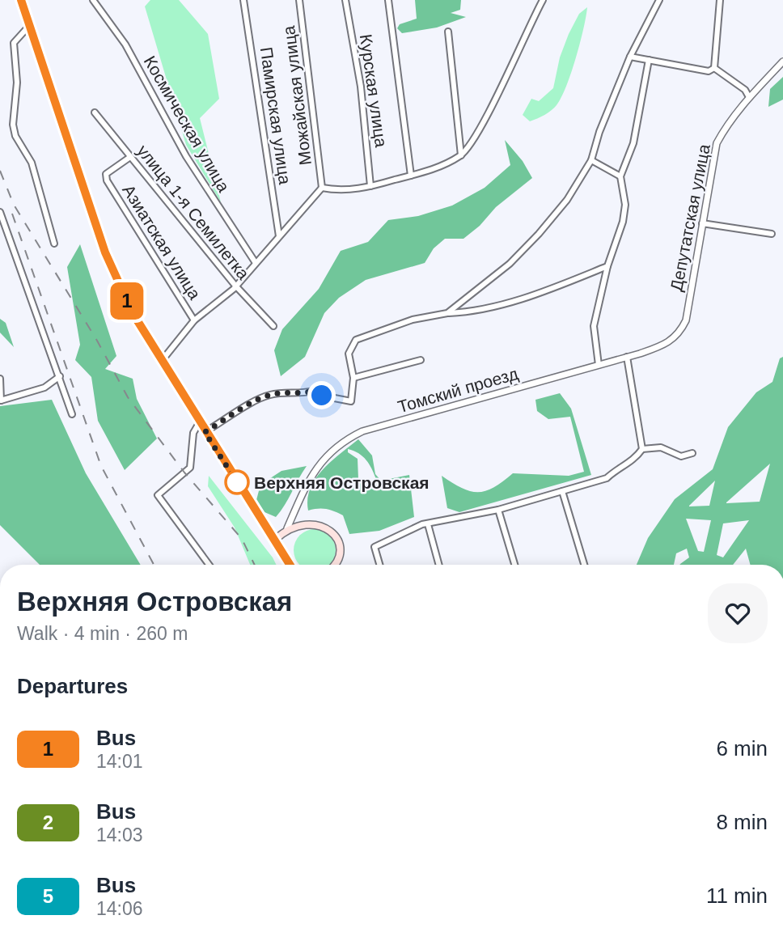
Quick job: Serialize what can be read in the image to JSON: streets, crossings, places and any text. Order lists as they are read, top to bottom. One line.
{"streets":{"street":["Курская улица","Можайская улица","Памирская улица","Космическая улица","улица 1-я Семилетка","Депутатская улица","Азиатская улица","Томский проезд"]},"crossings":[["улица 1-я Семилетка","Азиатская улица"],["Депутатская улица","Томский проезд"]],"places":["Верхняя Островская"],"lines":["bus line 1"],"page":{"on_map":"1","heading":[["Верхняя Островская","Walk · 4 min · 260 m"],"Departures"],"list":[{"mark":"1","name":"Bus","note":"14:01","value":"6 min"},{"mark":"2","name":"Bus","note":"14:03","value":"8 min"},{"mark":"5","name":"Bus","note":"14:06","value":"11 min"}]}}
